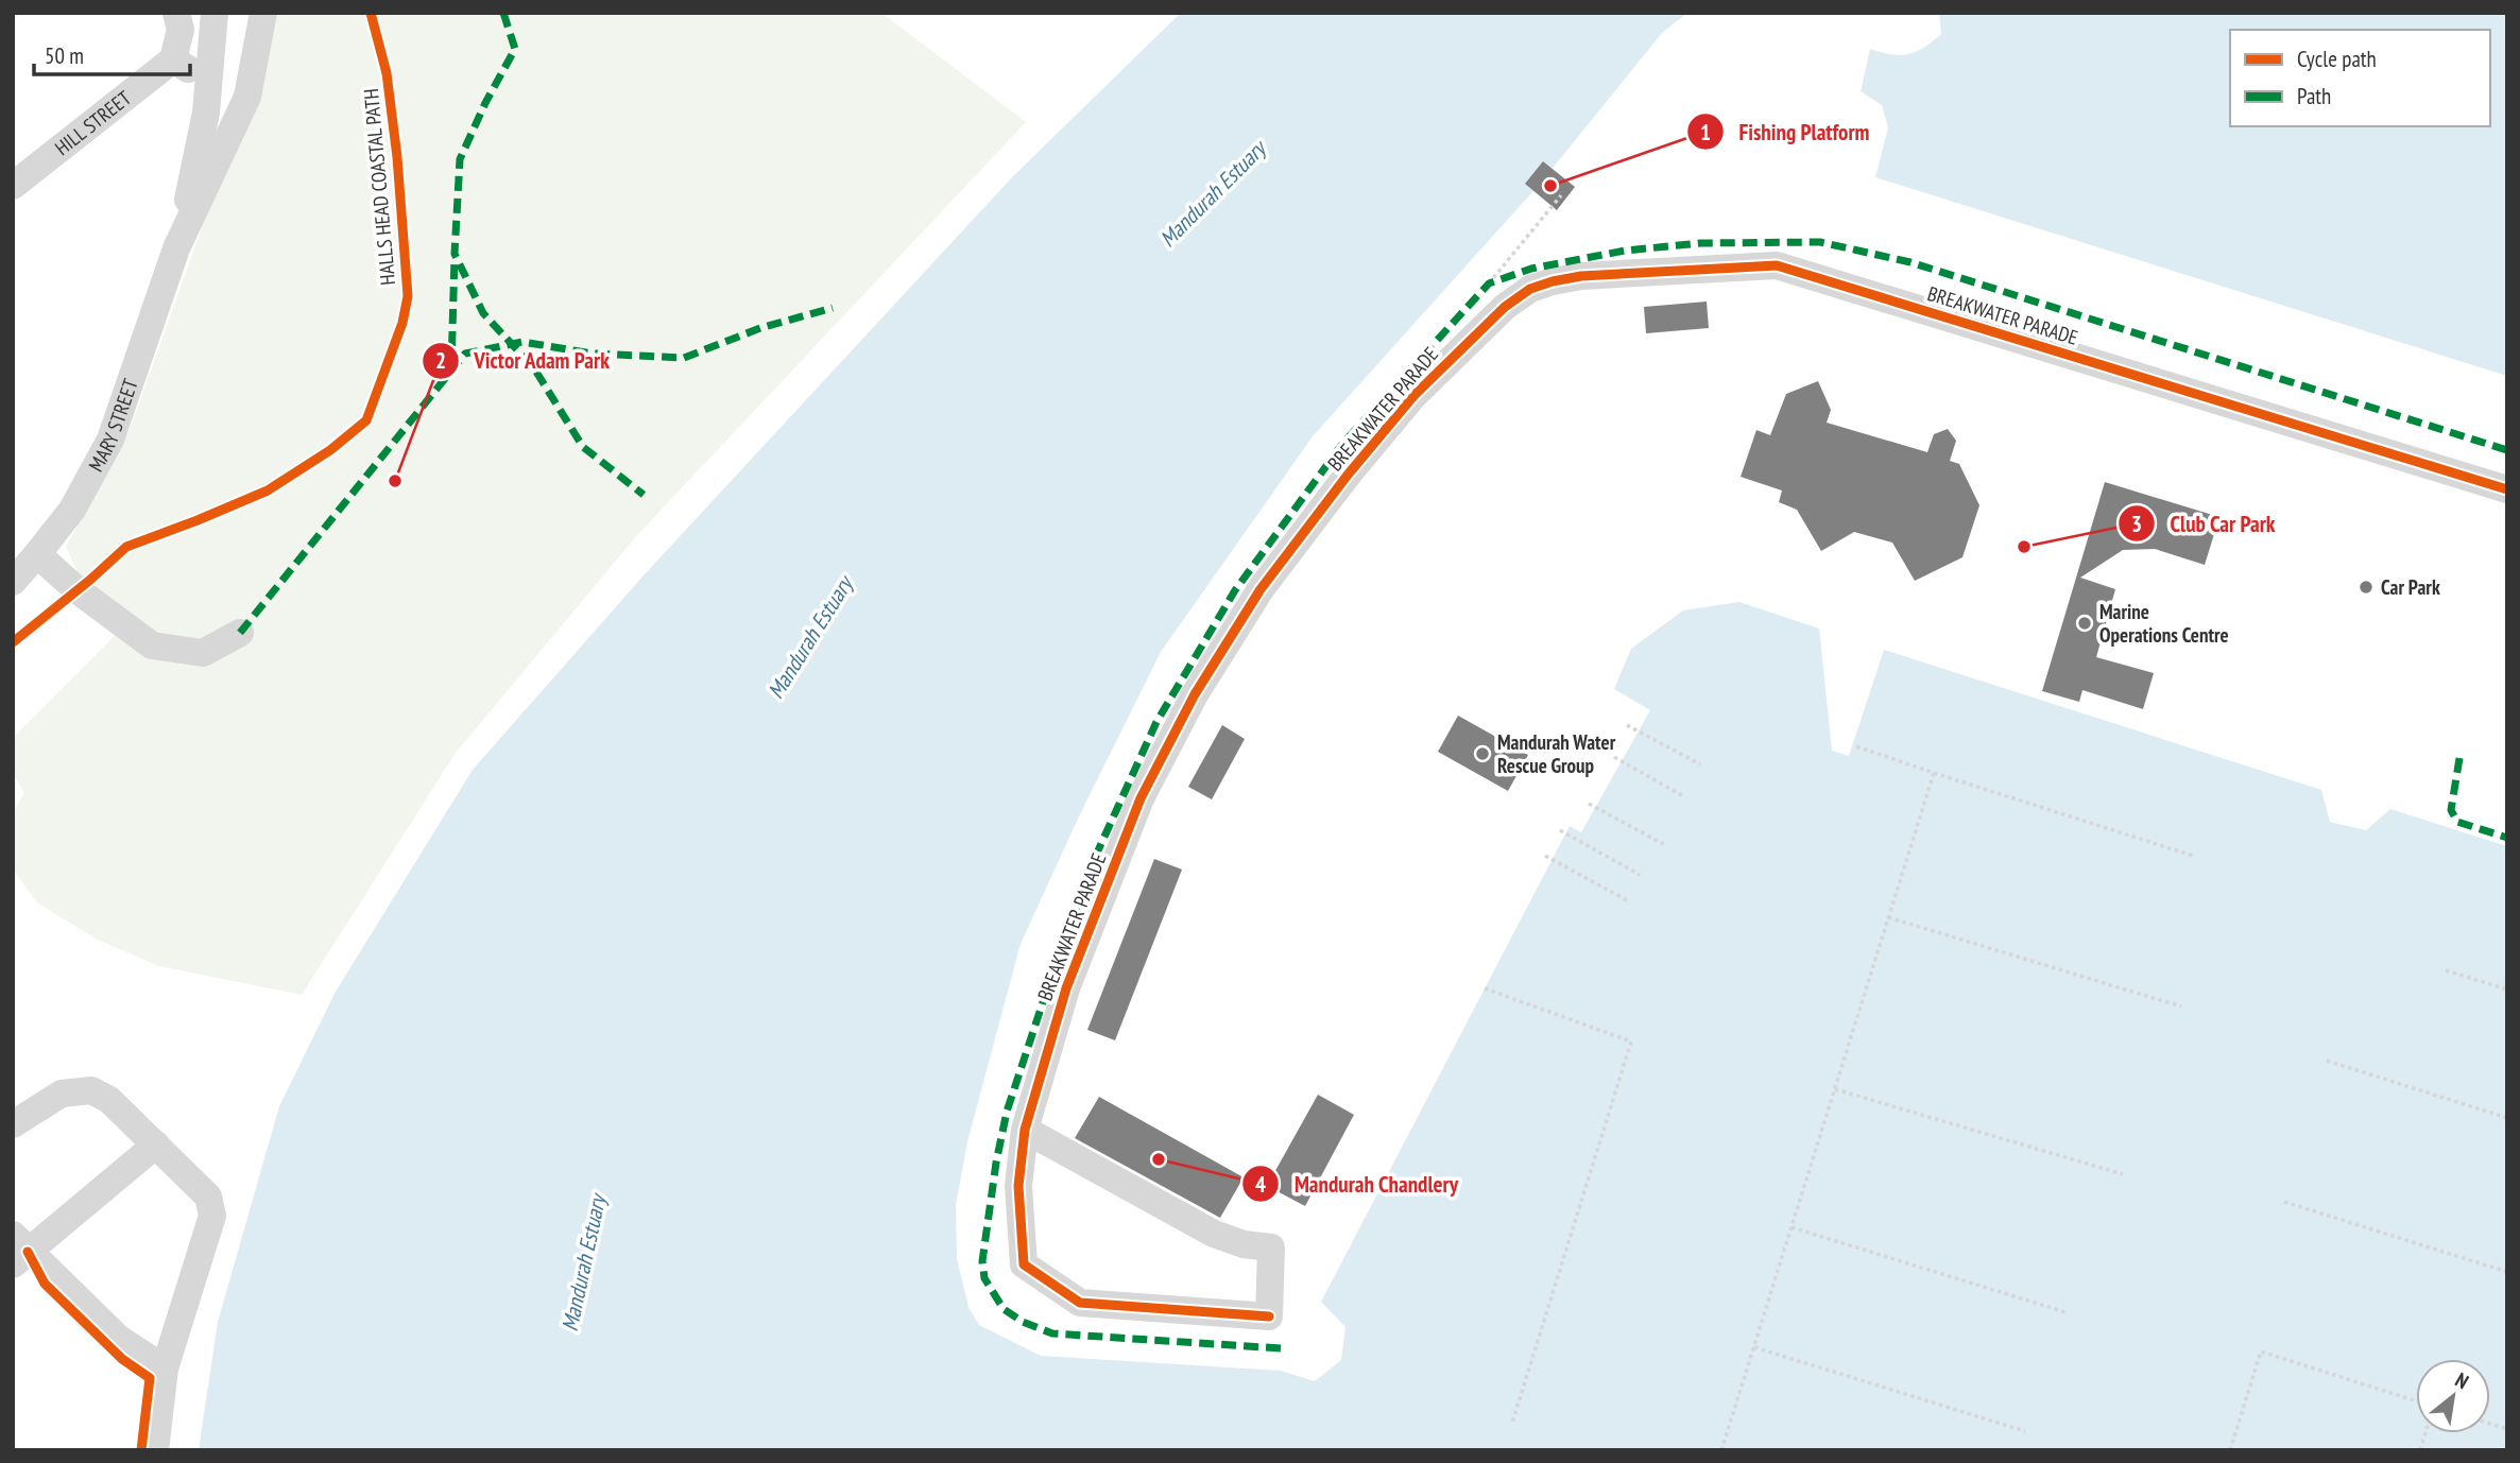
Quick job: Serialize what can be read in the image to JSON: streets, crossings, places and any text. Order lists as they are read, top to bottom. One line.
{"streets":{"street":["HILL STREET","BREAKWATER PARADE","MARY STREET"],"cycle path":["HALLS HEAD COASTAL PATH"]},"water":["Mandurah Estuary"],"places":["Fishing Platform","Victor Adam Park","Club Car Park","Car Park","Marine Operations Centre","Mandurah Water Rescue Group","Mandurah Chandlery"],"legend":["Cycle path","Path"],"scale_bar":"50 m","north":"top right"}
